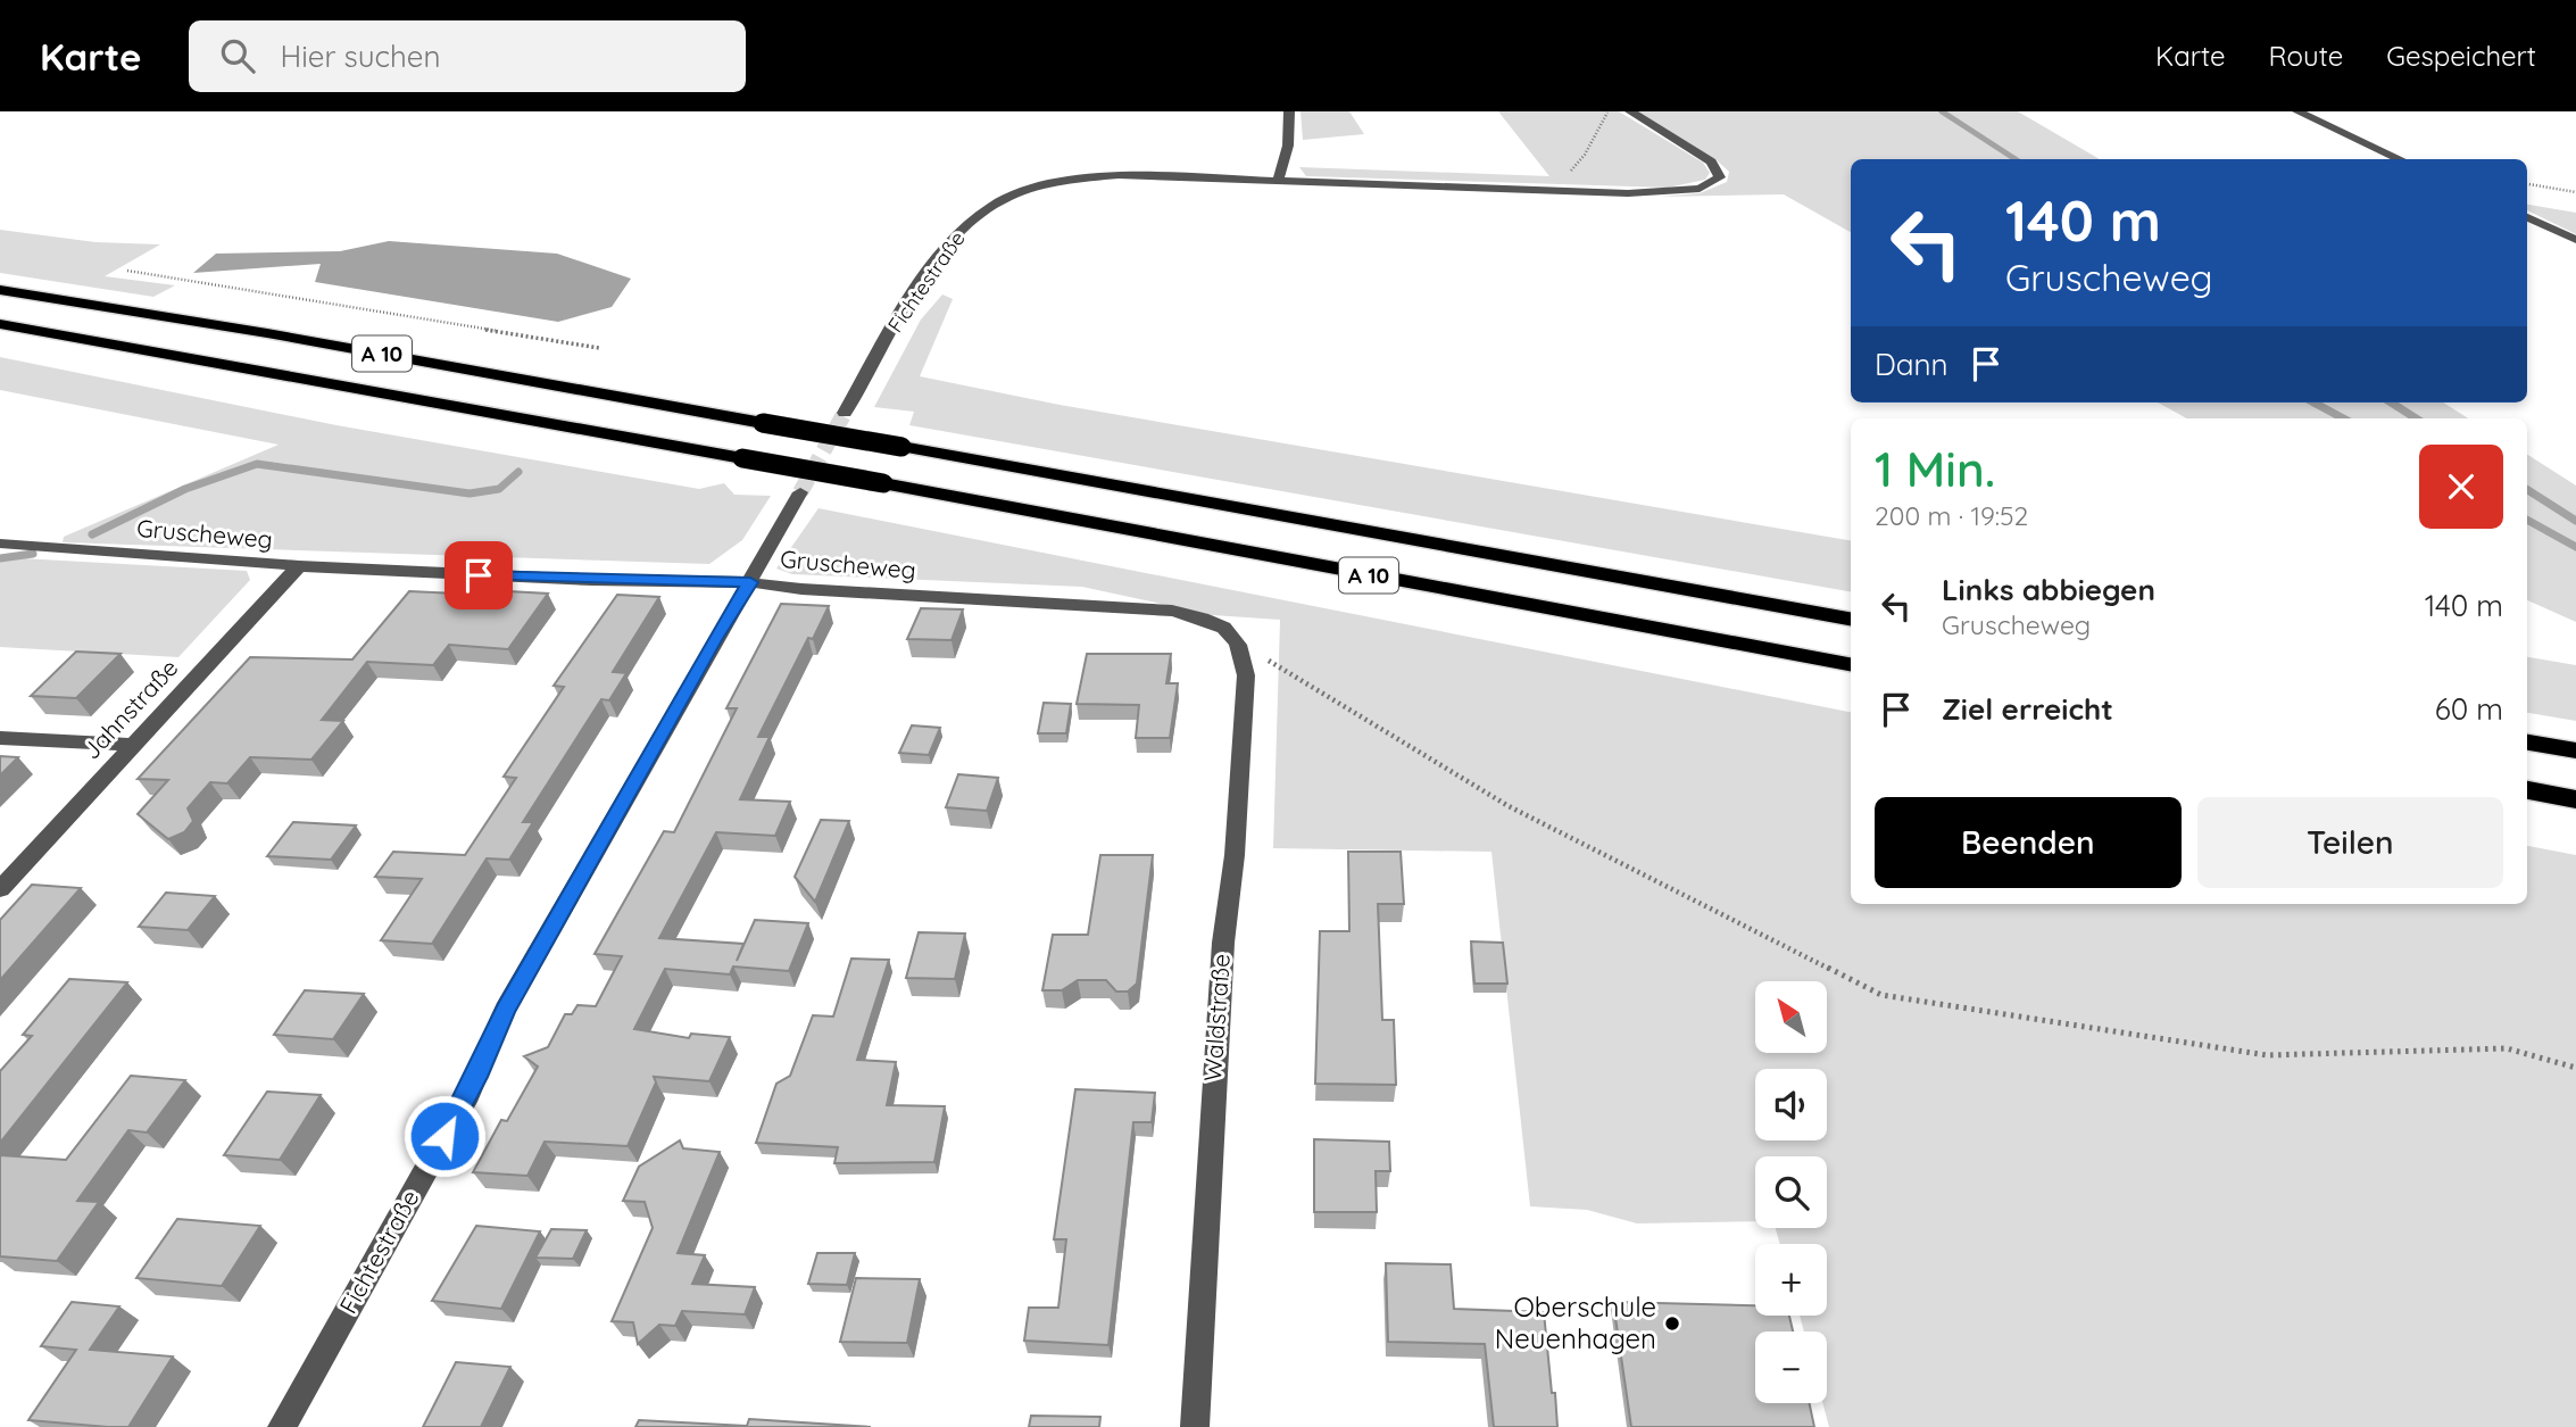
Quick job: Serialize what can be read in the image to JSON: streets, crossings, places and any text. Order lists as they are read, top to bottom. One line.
{"streets":{"highway":["A 10"],"street":["Fichtestraße","Gruscheweg","Jahnstraße","Waldstraße"]},"crossings":[["Fichtestraße","Gruscheweg"],["Gruscheweg","Jahnstraße"],["Gruscheweg","Waldstraße"]],"places":["Oberschule Neuenhagen"],"north":"top left","page":{"header":"Karte","search":"Hier suchen","nav":["Karte","Route","Gespeichert"],"turn":["140 m","Gruscheweg"],"then":"Dann","heading":["1 Min.","200 m · 19:52"],"list":[{"name":"Links abbiegen","note":"Gruscheweg","value":"140 m"},{"name":"Ziel erreicht","value":"60 m"}],"buttons":["Beenden","Teilen"],"map_buttons":["+","−"]}}
